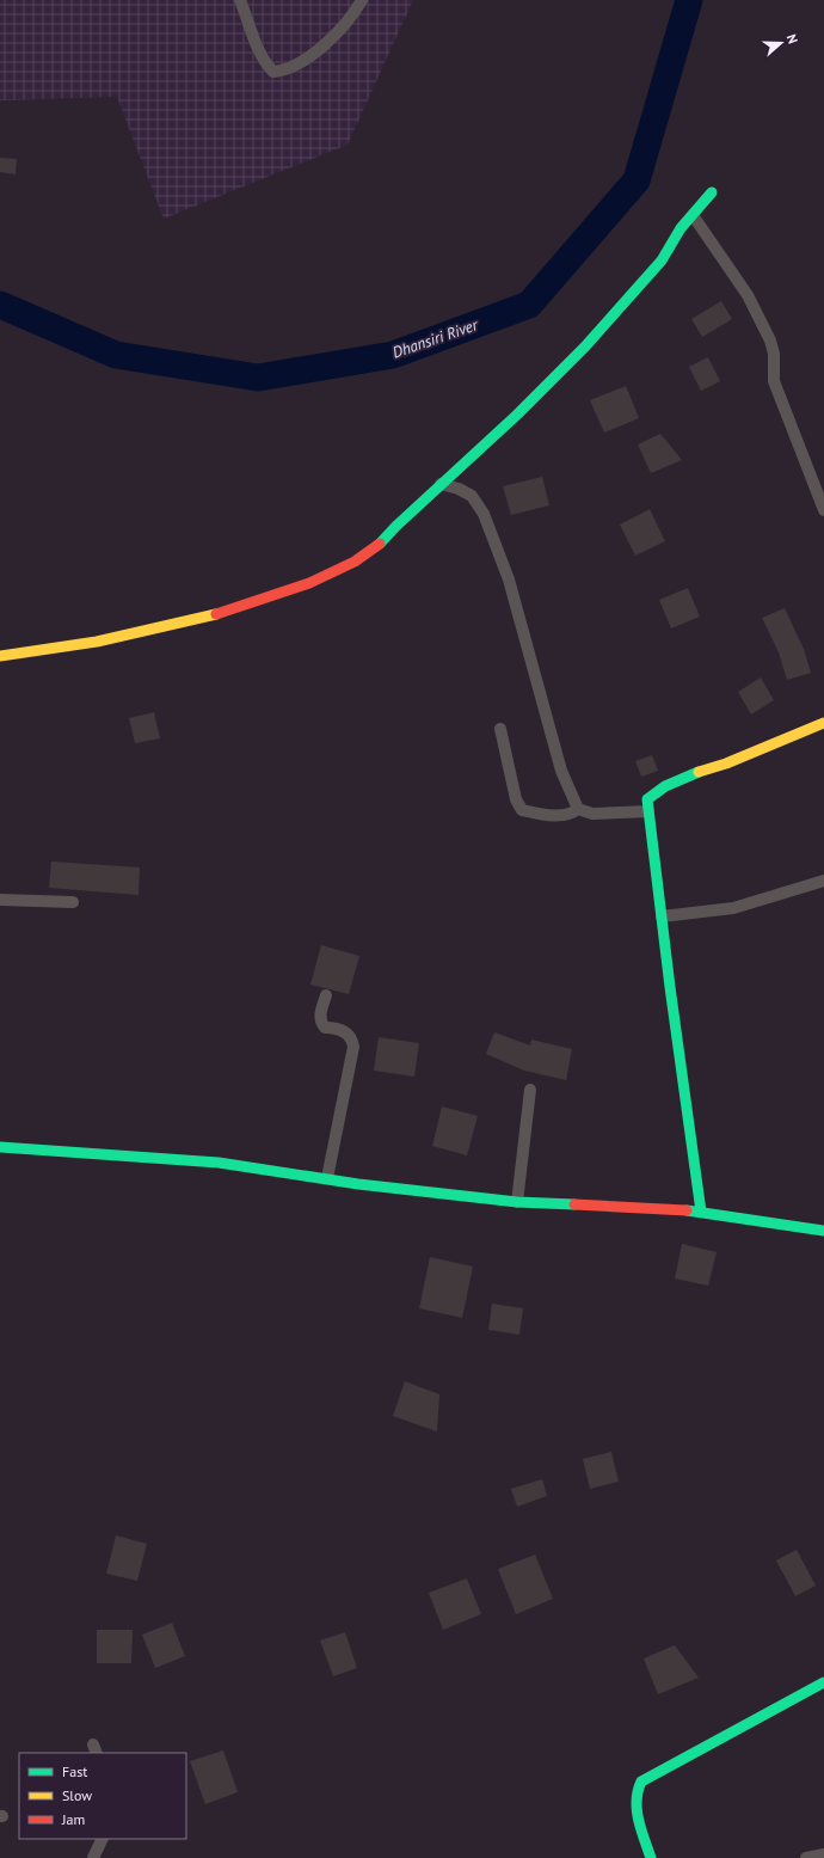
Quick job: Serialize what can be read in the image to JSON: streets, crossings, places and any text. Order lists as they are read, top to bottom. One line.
{"water":["Dhansiri River"],"legend":["Fast","Slow","Jam"],"north":"right"}
